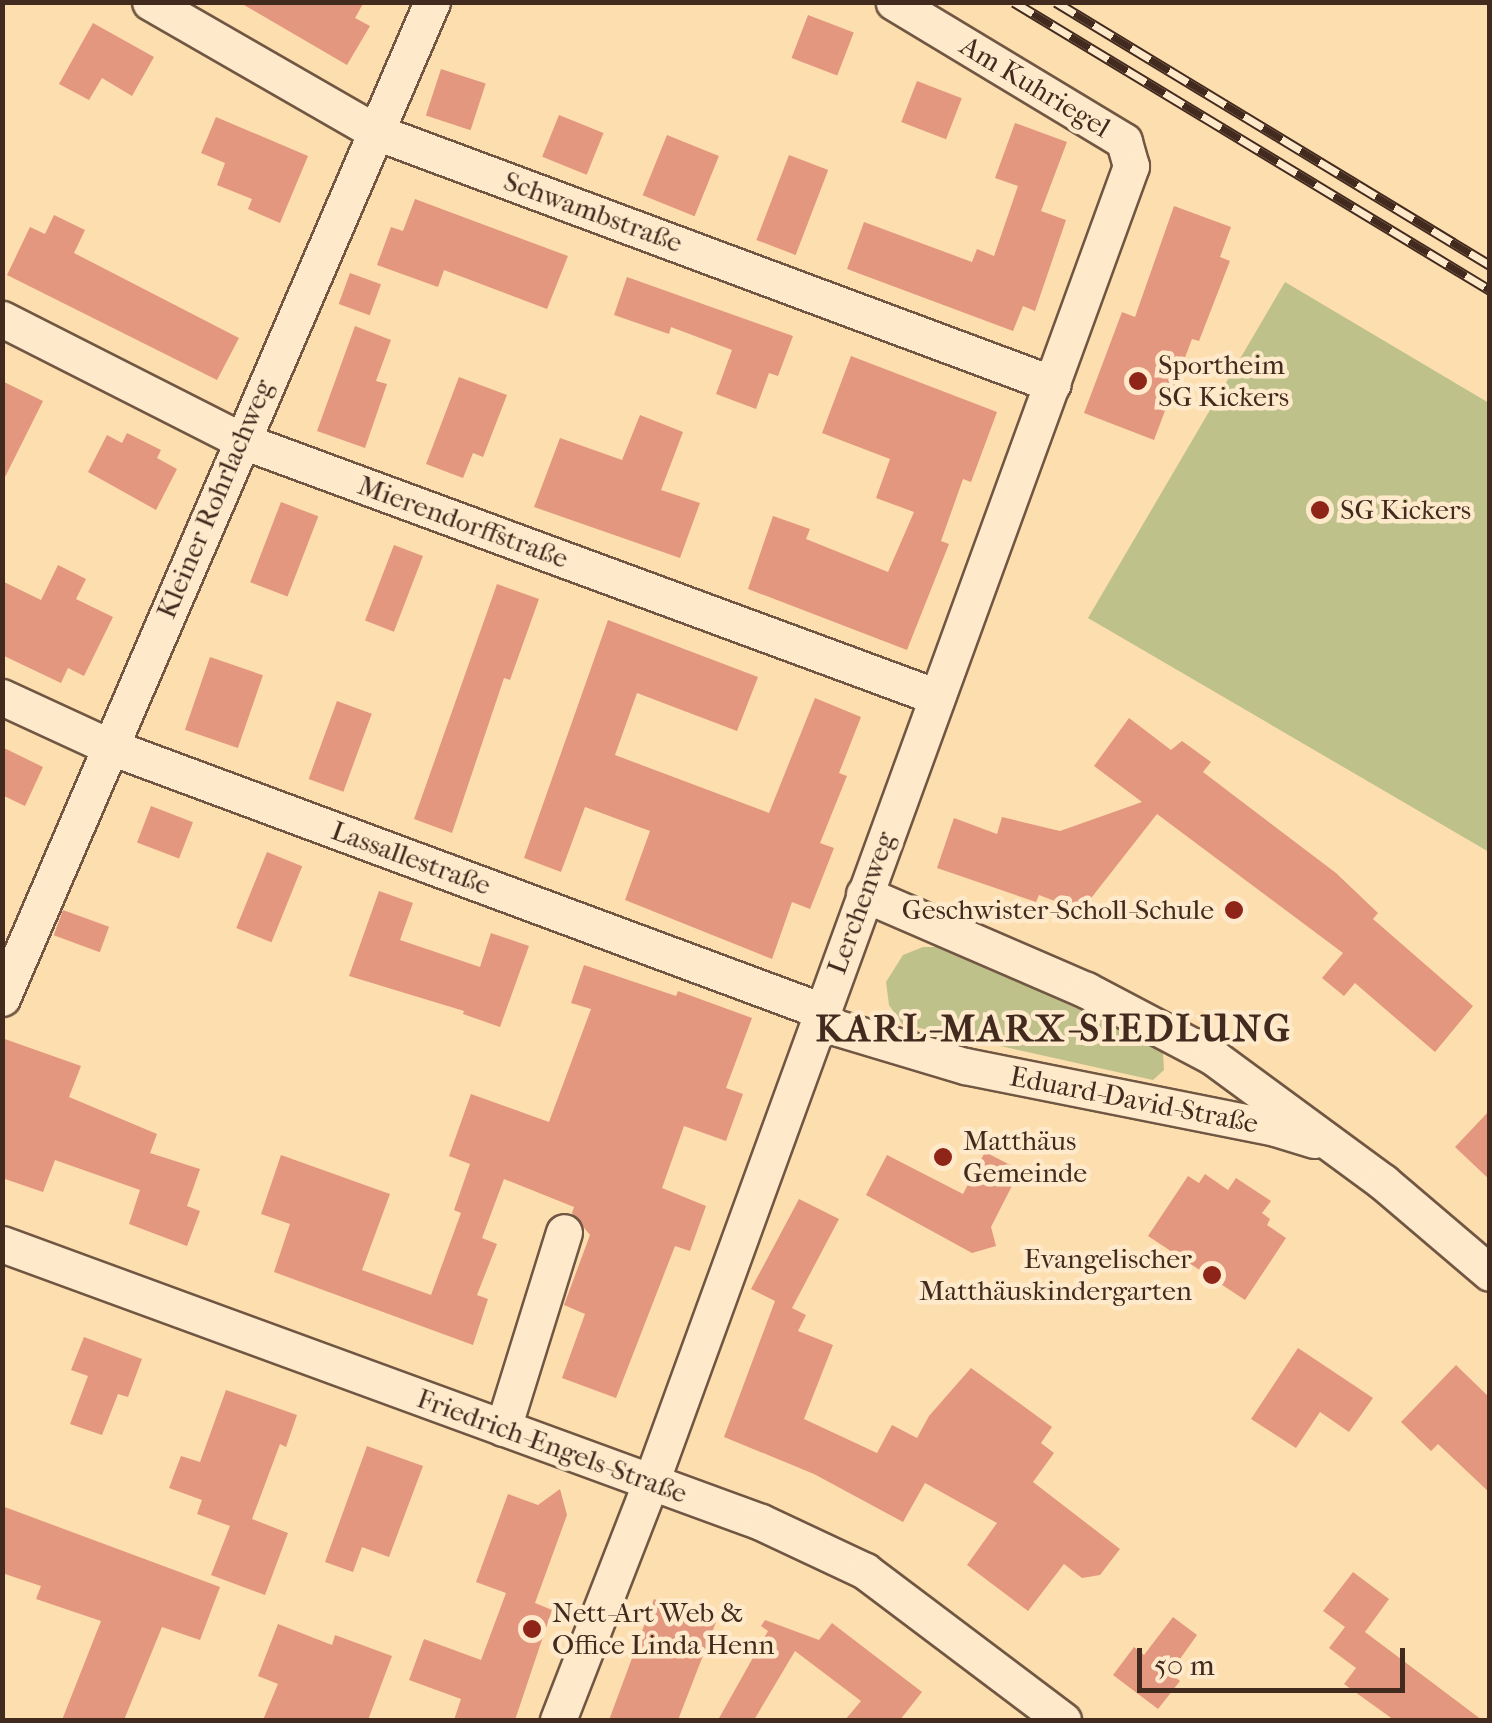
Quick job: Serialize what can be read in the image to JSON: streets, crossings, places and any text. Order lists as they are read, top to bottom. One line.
{"streets":{"street":["Am Kuhriegel","Schwambstraße","Kleiner Rohrlachweg","Mierendorffstraße","Lassallestraße","Lerchenweg","Eduard-David-Straße","Friedrich-Engels-Straße"]},"crossings":[["Am Kuhriegel","Lerchenweg"],["Schwambstraße","Kleiner Rohrlachweg"],["Schwambstraße","Lerchenweg"],["Kleiner Rohrlachweg","Mierendorffstraße"],["Kleiner Rohrlachweg","Lassallestraße"],["Mierendorffstraße","Lerchenweg"],["Lassallestraße","Lerchenweg"],["Lassallestraße","Eduard-David-Straße"],["Lerchenweg","Eduard-David-Straße"],["Lerchenweg","Friedrich-Engels-Straße"]],"districts":["KARL-MARX-SIEDLUNG"],"places":["Sportheim SG Kickers","SG Kickers","Geschwister-Scholl-Schule","Matthäus Gemeinde","Evangelischer Matthäuskindergarten","Nett-Art Web & Office Linda Henn"],"scale_bar":"50 m"}
